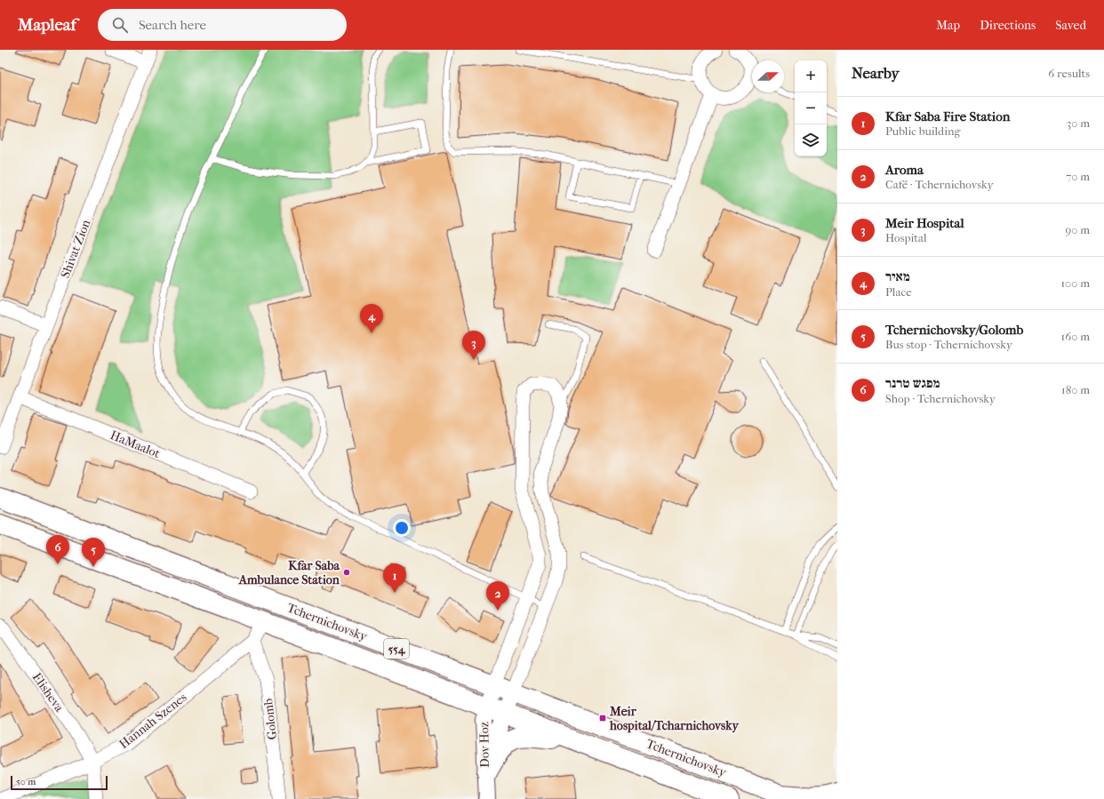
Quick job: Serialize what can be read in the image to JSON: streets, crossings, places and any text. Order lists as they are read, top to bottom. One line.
{"streets":{"main road":["Tchernichovsky","554"],"street":["Shivat Zion","HaMaalot","Elisheva","Golomb","Hannah Szenes","Dov Hoz"]},"crossings":[["Shivat Zion","HaMaalot"],["Tchernichovsky","Hannah Szenes"],["Tchernichovsky","Dov Hoz"],["Elisheva","Hannah Szenes"],["Golomb","Hannah Szenes"]],"places":{"other":["Kfar Saba Ambulance Station"],"transit":["Meir hospital/Tcharnichovsky"]},"scale_bar":"50 m","north":"right","page":{"header":"Mapleaf","search":"Search here","nav":["Map","Directions","Saved"],"heading":["Nearby","6 results"],"map_buttons":["+","−"],"list":[{"mark":"1","name":"Kfar Saba Fire Station","note":"Public building","value":"30 m"},{"mark":"2","name":"Aroma","note":"Café · Tchernichovsky","value":"70 m"},{"mark":"3","name":"Meir Hospital","note":"Hospital","value":"90 m"},{"mark":"4","name":"מאיר","note":"Place","value":"100 m"},{"mark":"5","name":"Tchernichovsky/Golomb","note":"Bus stop · Tchernichovsky","value":"160 m"},{"mark":"6","name":"מפגש טרנר","note":"Shop · Tchernichovsky","value":"180 m"}],"pins":["4","3","6","5","1","2"],"scale":"50 m"}}
